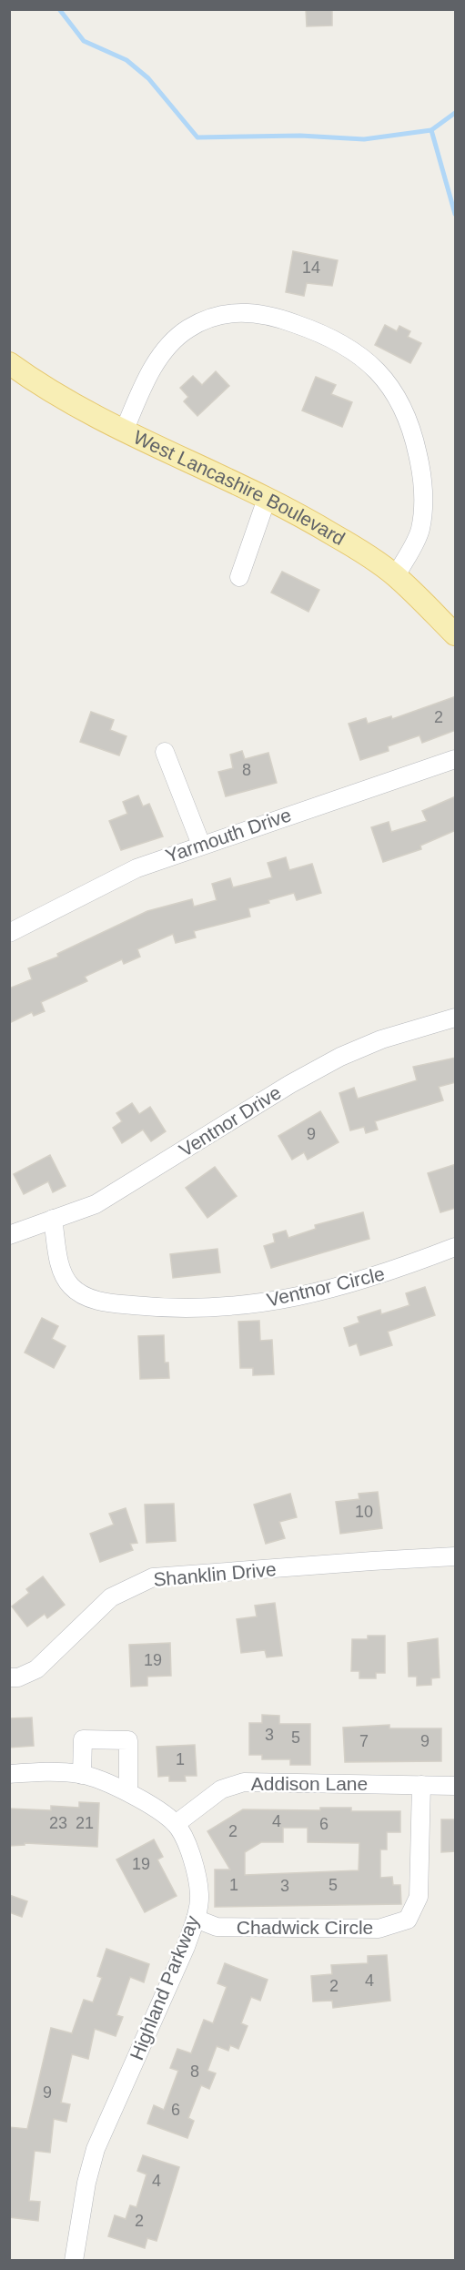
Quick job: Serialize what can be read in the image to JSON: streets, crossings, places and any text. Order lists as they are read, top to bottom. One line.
{"streets":{"main road":["West Lancashire Boulevard"],"street":["Yarmouth Drive","Ventnor Drive","Ventnor Circle","Shanklin Drive","Addison Lane","Chadwick Circle","Highland Parkway"]},"crossings":[["Ventnor Drive","Ventnor Circle"],["Addison Lane","Chadwick Circle"],["Addison Lane","Highland Parkway"],["Chadwick Circle","Highland Parkway"]],"house_numbers":["14","2","8","9","10","19","3","5","7","9","1","4","23","21","6","2","19","1","5","3","4","2","8","9","6","4","2"]}
